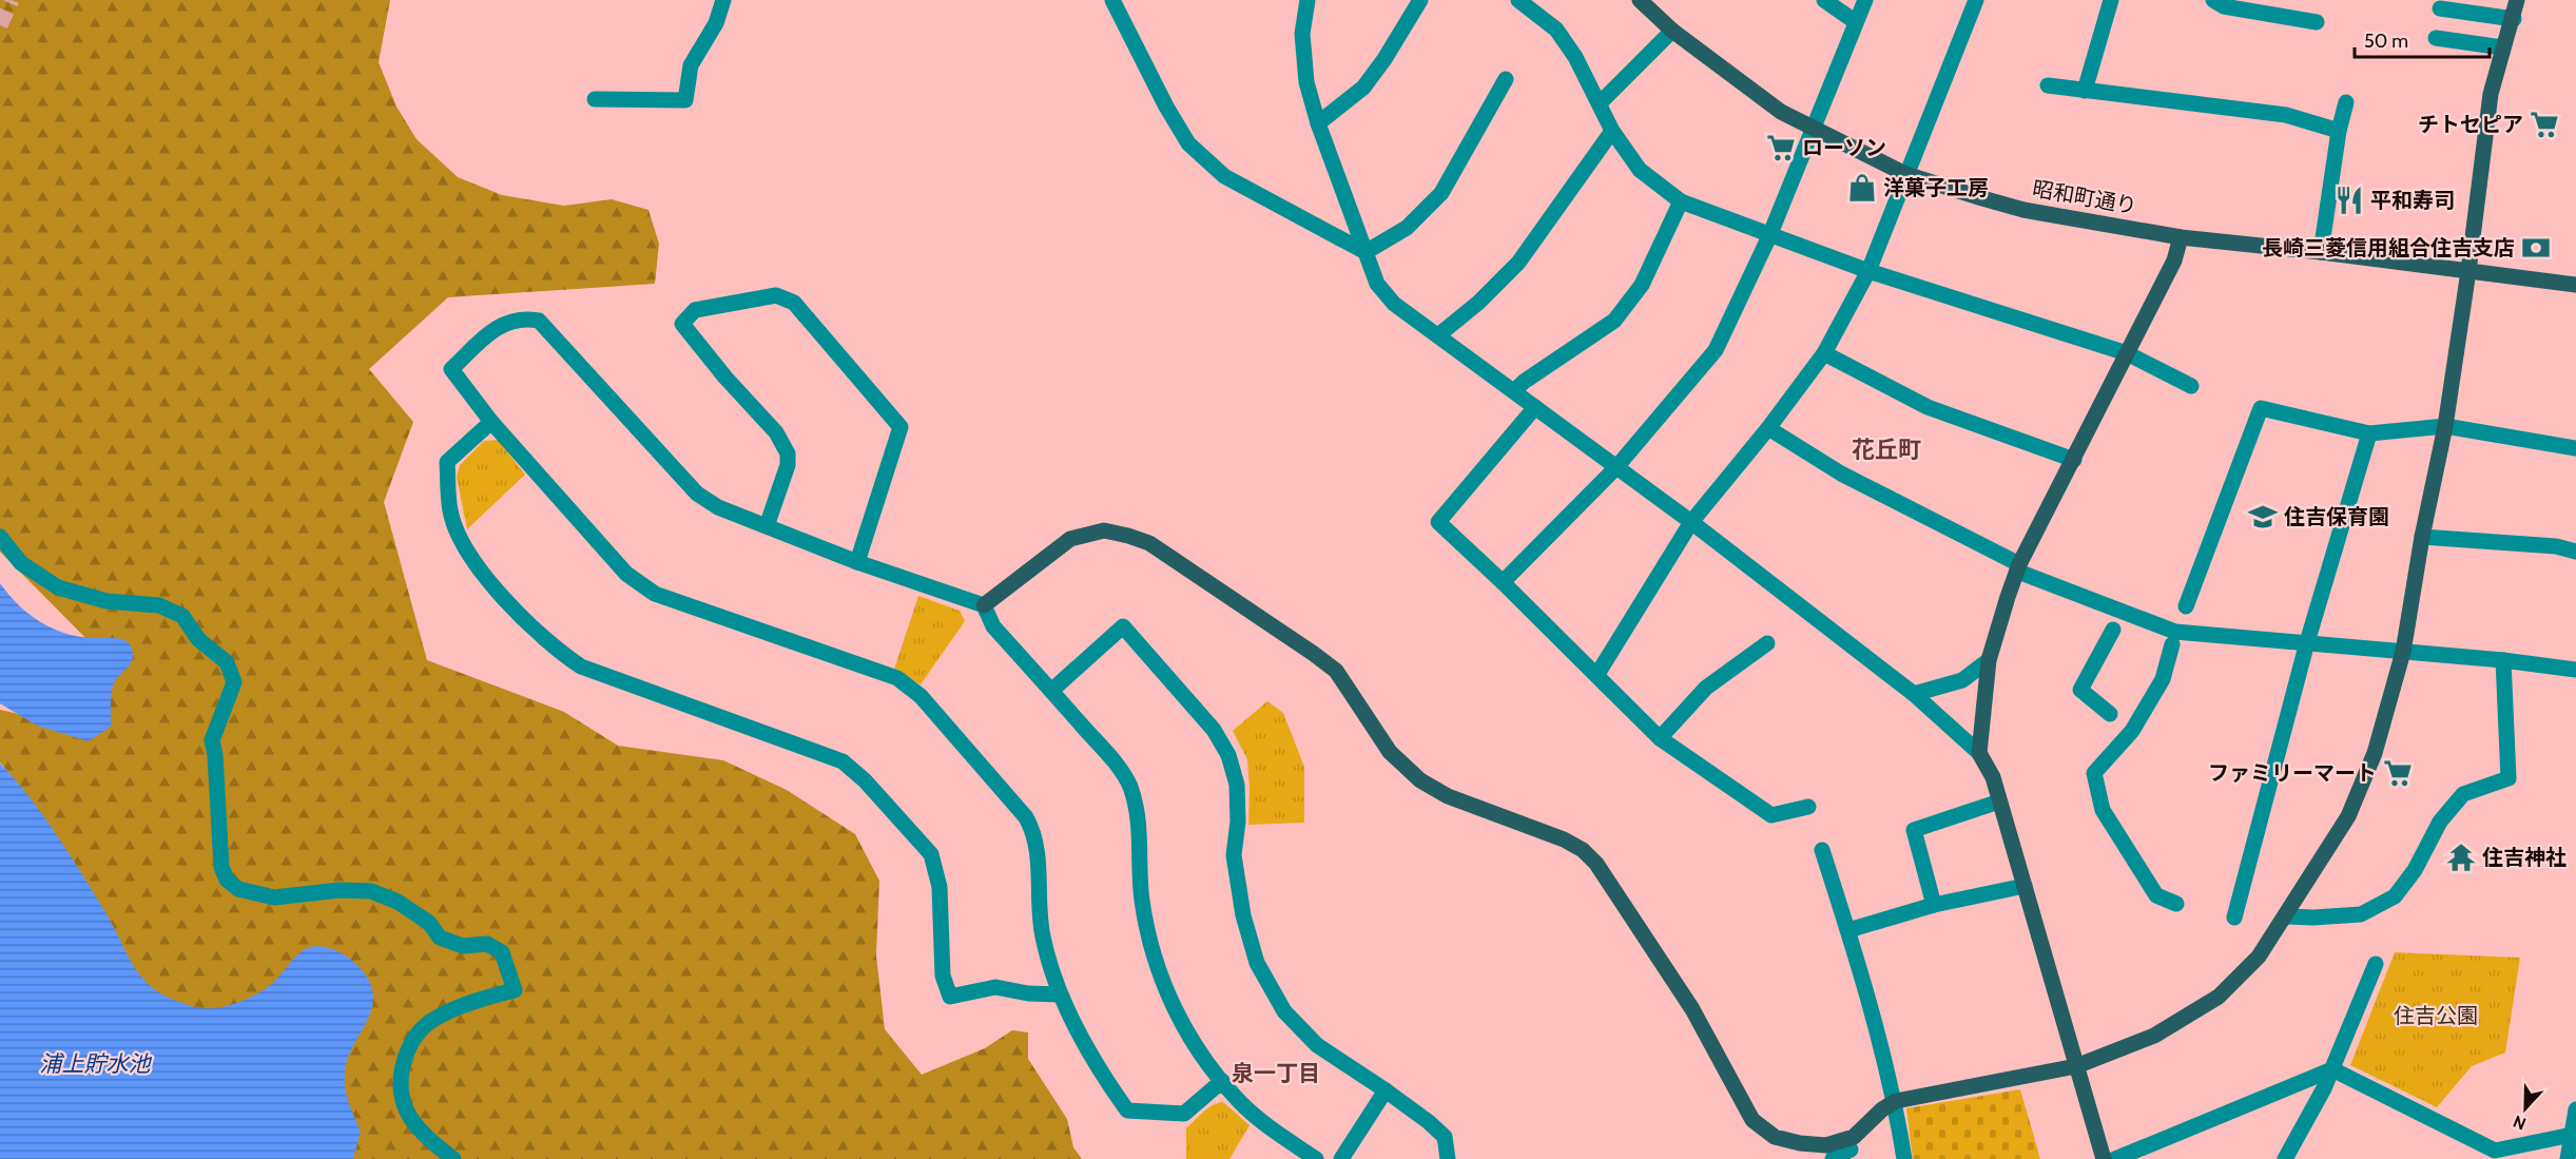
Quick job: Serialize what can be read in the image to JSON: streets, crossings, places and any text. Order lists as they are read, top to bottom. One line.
{"streets":{"street":["昭和町通り"]},"districts":["花丘町","泉一丁目"],"water":["浦上貯水池"],"parks":["住吉公園"],"places":{"supermarket":["チトセピア","ローソン","ファミリーマート"],"shop":["洋菓子工房"],"restaurant":["平和寿司"],"bank":["長崎三菱信用組合住吉支店"],"school or university":["住吉保育園"],"temple":["住吉神社"]},"scale_bar":"50 m","north":"bottom"}
